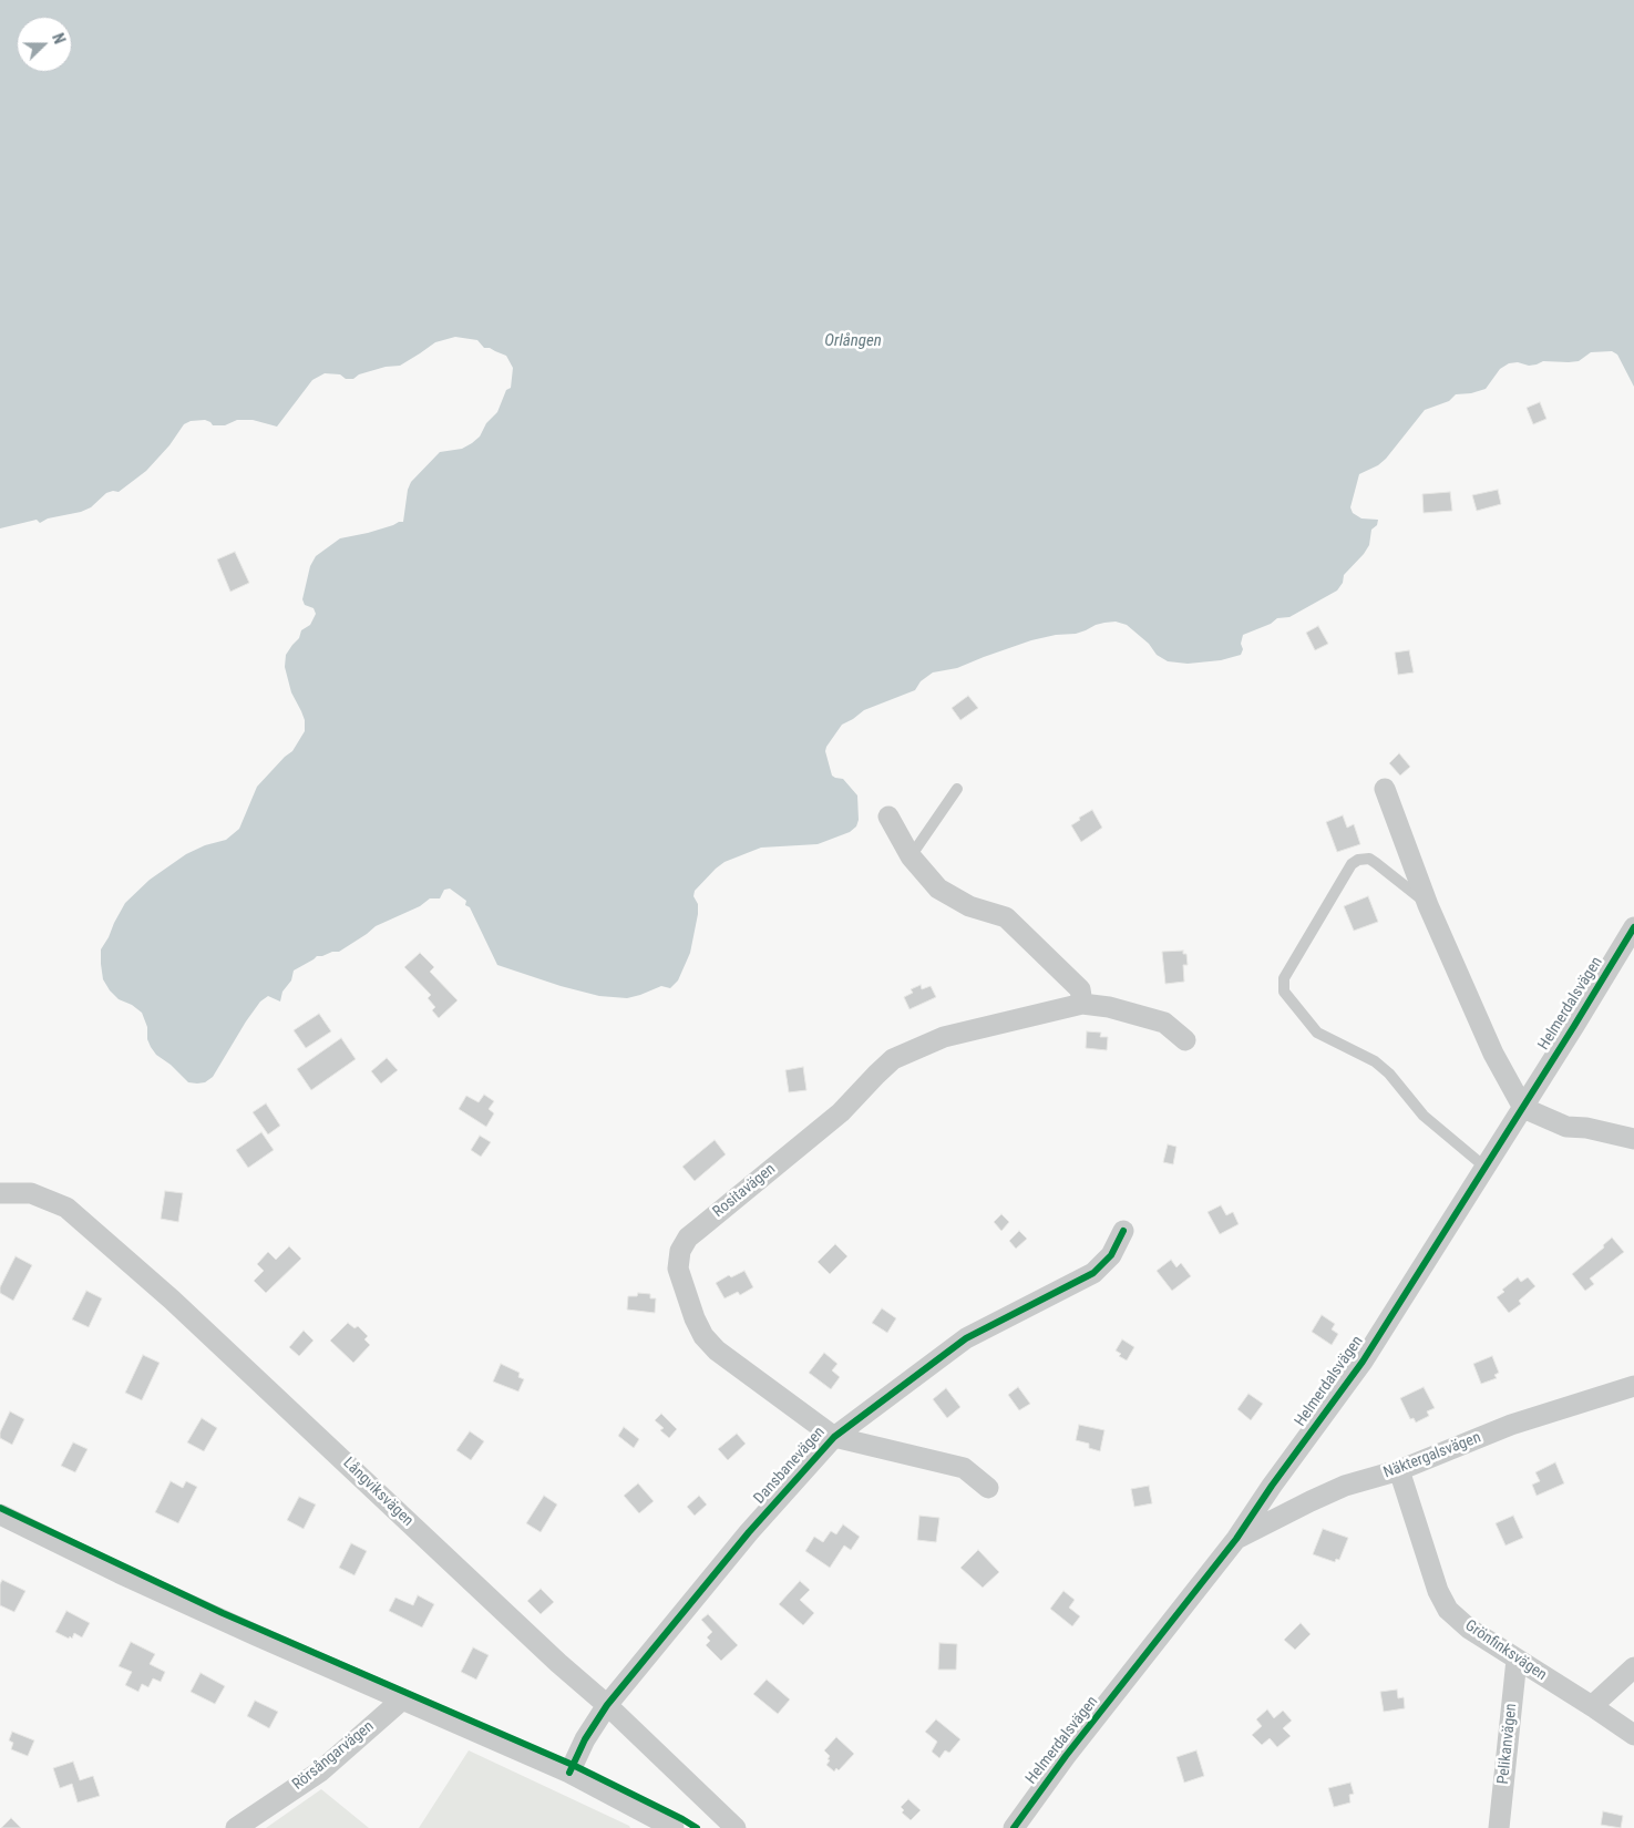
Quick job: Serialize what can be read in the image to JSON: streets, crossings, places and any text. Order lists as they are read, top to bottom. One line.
{"streets":{"street":["Helmerdalsvägen","Rositavägen","Näktergalsvägen","Dansbanevägen","Långviksvägen","Grönfinksvägen","Pelikanvägen","Rörsångarvägen"]},"crossings":[["Helmerdalsvägen","Näktergalsvägen"],["Rositavägen","Dansbanevägen"],["Näktergalsvägen","Grönfinksvägen"],["Dansbanevägen","Långviksvägen"],["Grönfinksvägen","Pelikanvägen"]],"water":["Orlången"],"north":"right"}
